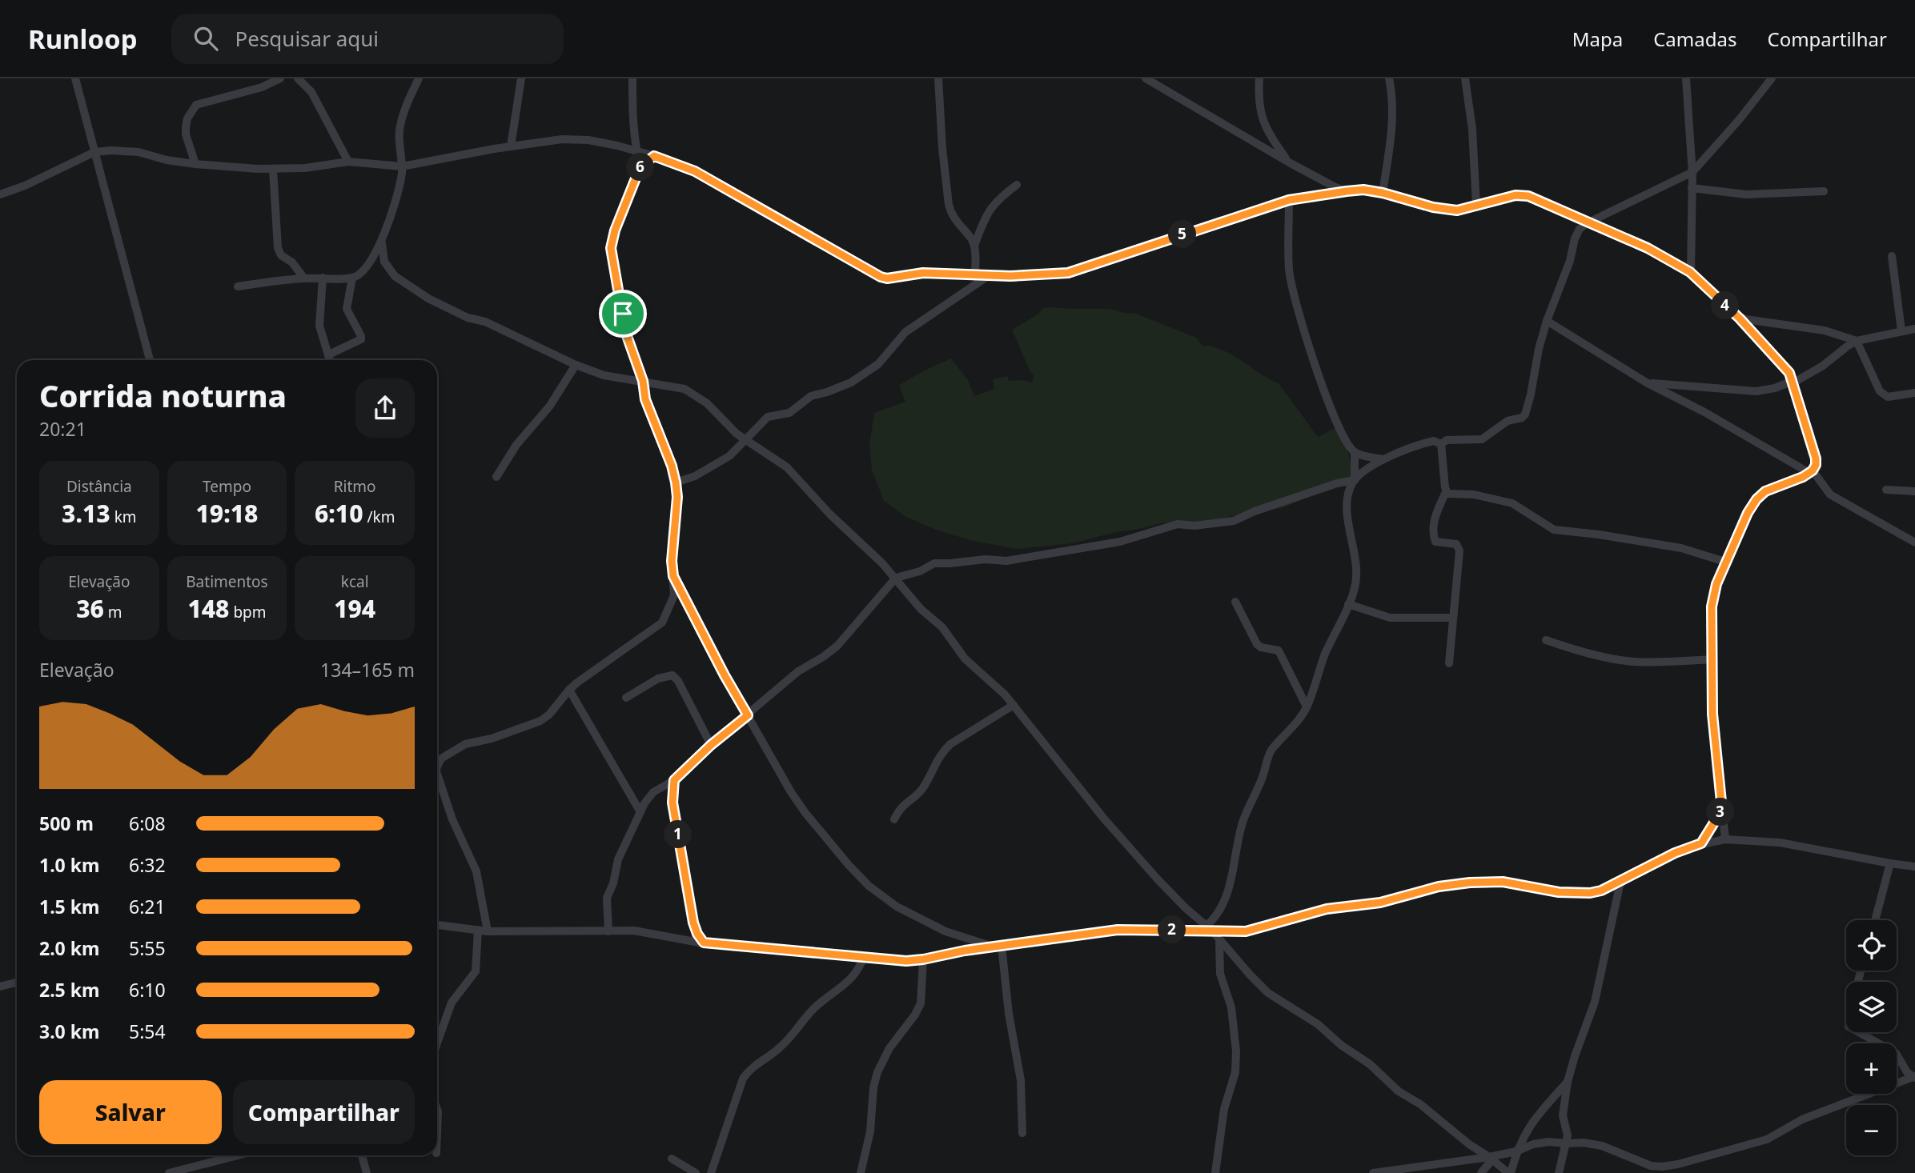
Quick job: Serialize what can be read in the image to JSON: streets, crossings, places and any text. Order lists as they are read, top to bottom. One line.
{"page":{"header":"Runloop","search":"Pesquisar aqui","nav":["Mapa","Camadas","Compartilhar"],"pins":["6","5","4","3","1","2"],"heading":["Corrida noturna","20:21"],"stats":[["Distância","3.13 km"],["Tempo","19:18"],["Ritmo","6:10 /km"],["Elevação","36 m"],["Batimentos","148 bpm"],["kcal","194"]],"chart":["Elevação","134–165 m"],"list":[{"name":"500 m","note":"6:08"},{"name":"1.0 km","note":"6:32"},{"name":"1.5 km","note":"6:21"},{"name":"2.0 km","note":"5:55"},{"name":"2.5 km","note":"6:10"},{"name":"3.0 km","note":"5:54"}],"map_buttons":["+","−"],"buttons":["Salvar","Compartilhar"]}}
